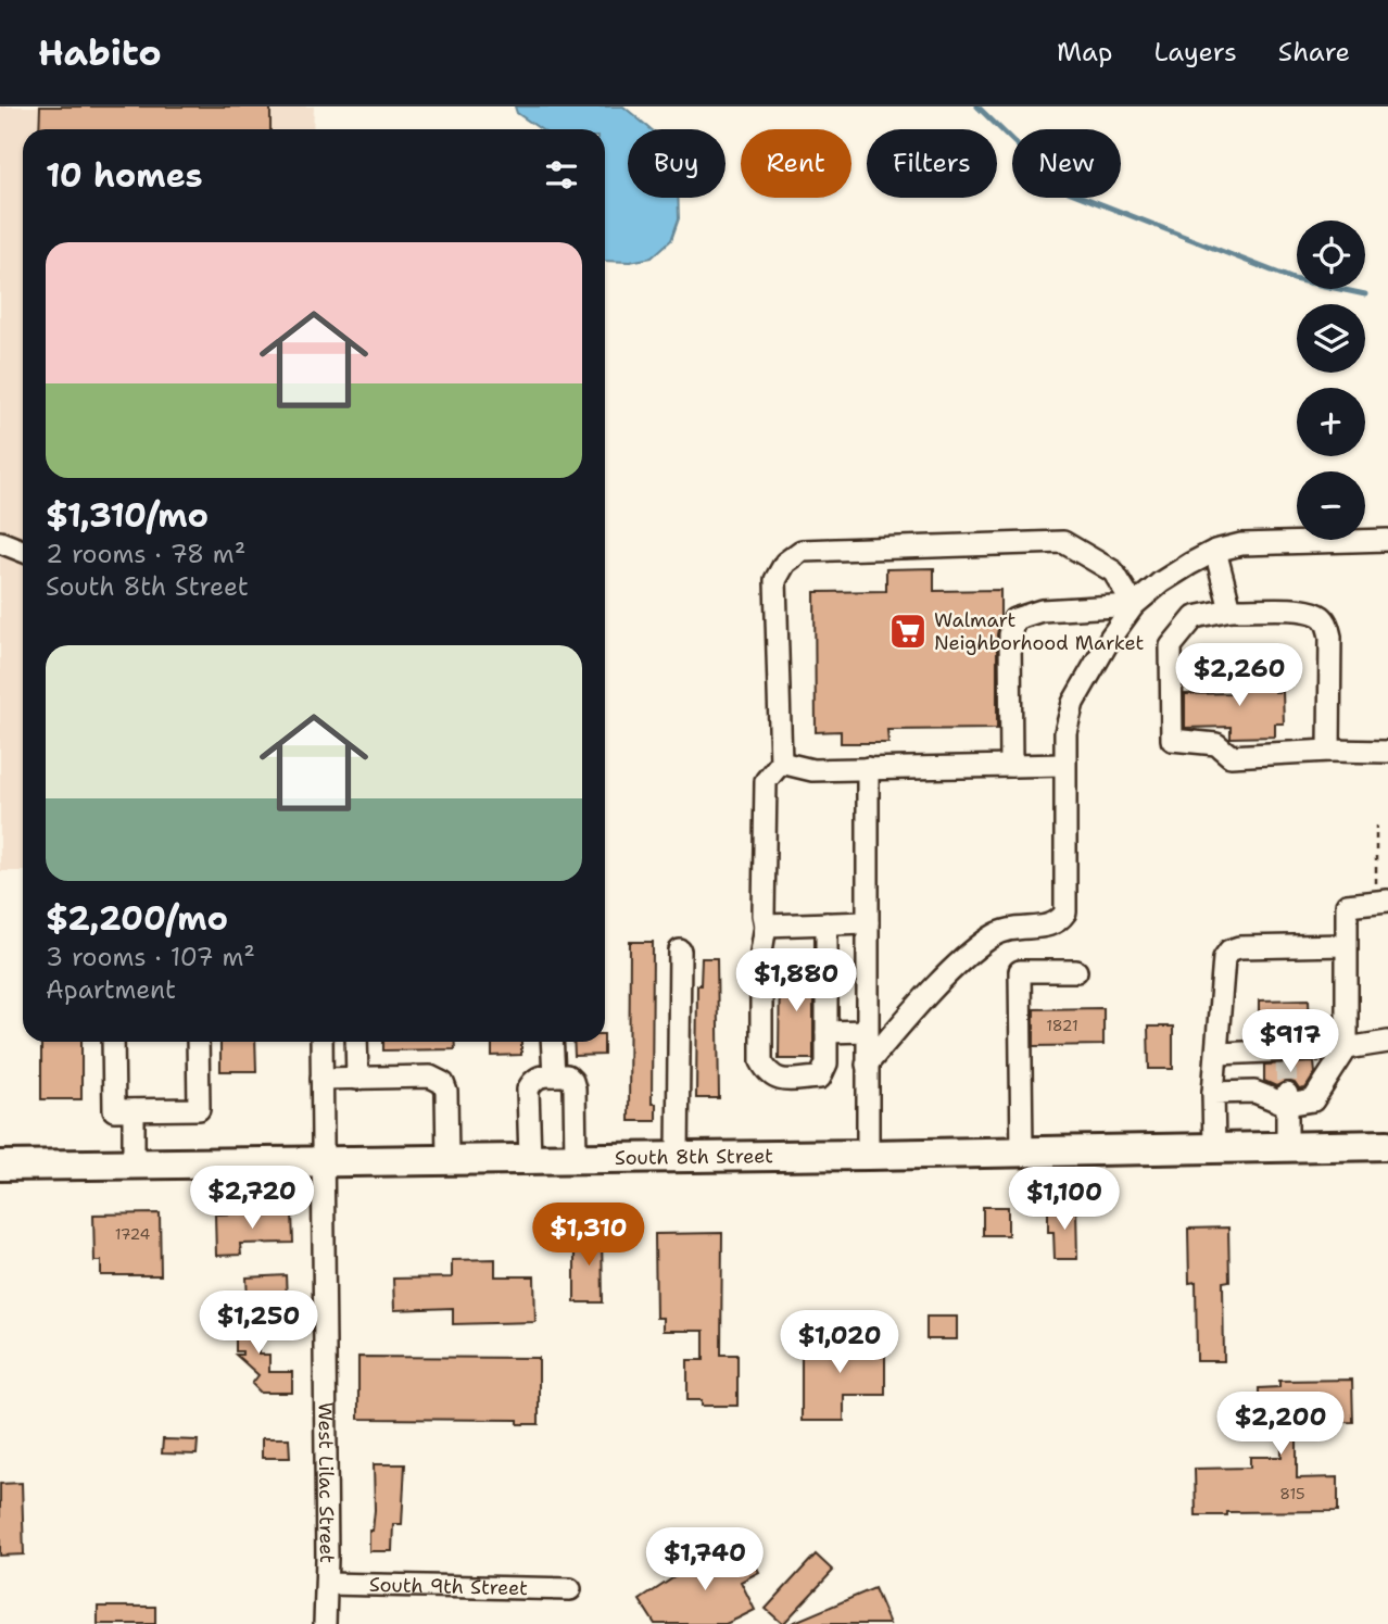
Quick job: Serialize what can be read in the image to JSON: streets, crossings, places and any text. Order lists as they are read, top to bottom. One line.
{"streets":{"main road":["South 8th Street"],"street":["West Lilac Street","South 9th Street"]},"crossings":[["South 8th Street","West Lilac Street"],["West Lilac Street","South 9th Street"]],"places":{"supermarket":["Walmart Neighborhood Market"]},"house_numbers":["1821","1724","815"],"page":{"header":"Habito","nav":["Map","Layers","Share"],"chip":["Buy","Rent","Filters","New"],"heading":"10 homes","map_buttons":["+","−"],"list":[{"name":"$1,310/mo","note":"2 rooms · 78 m² · South 8th Street"},{"name":"$2,200/mo","note":"3 rooms · 107 m² · Apartment"}],"price":["$2,260","$1,880","$917","$2,720","$1,100","$1,310","$1,250","$1,020","$2,200","$1,740"]}}
